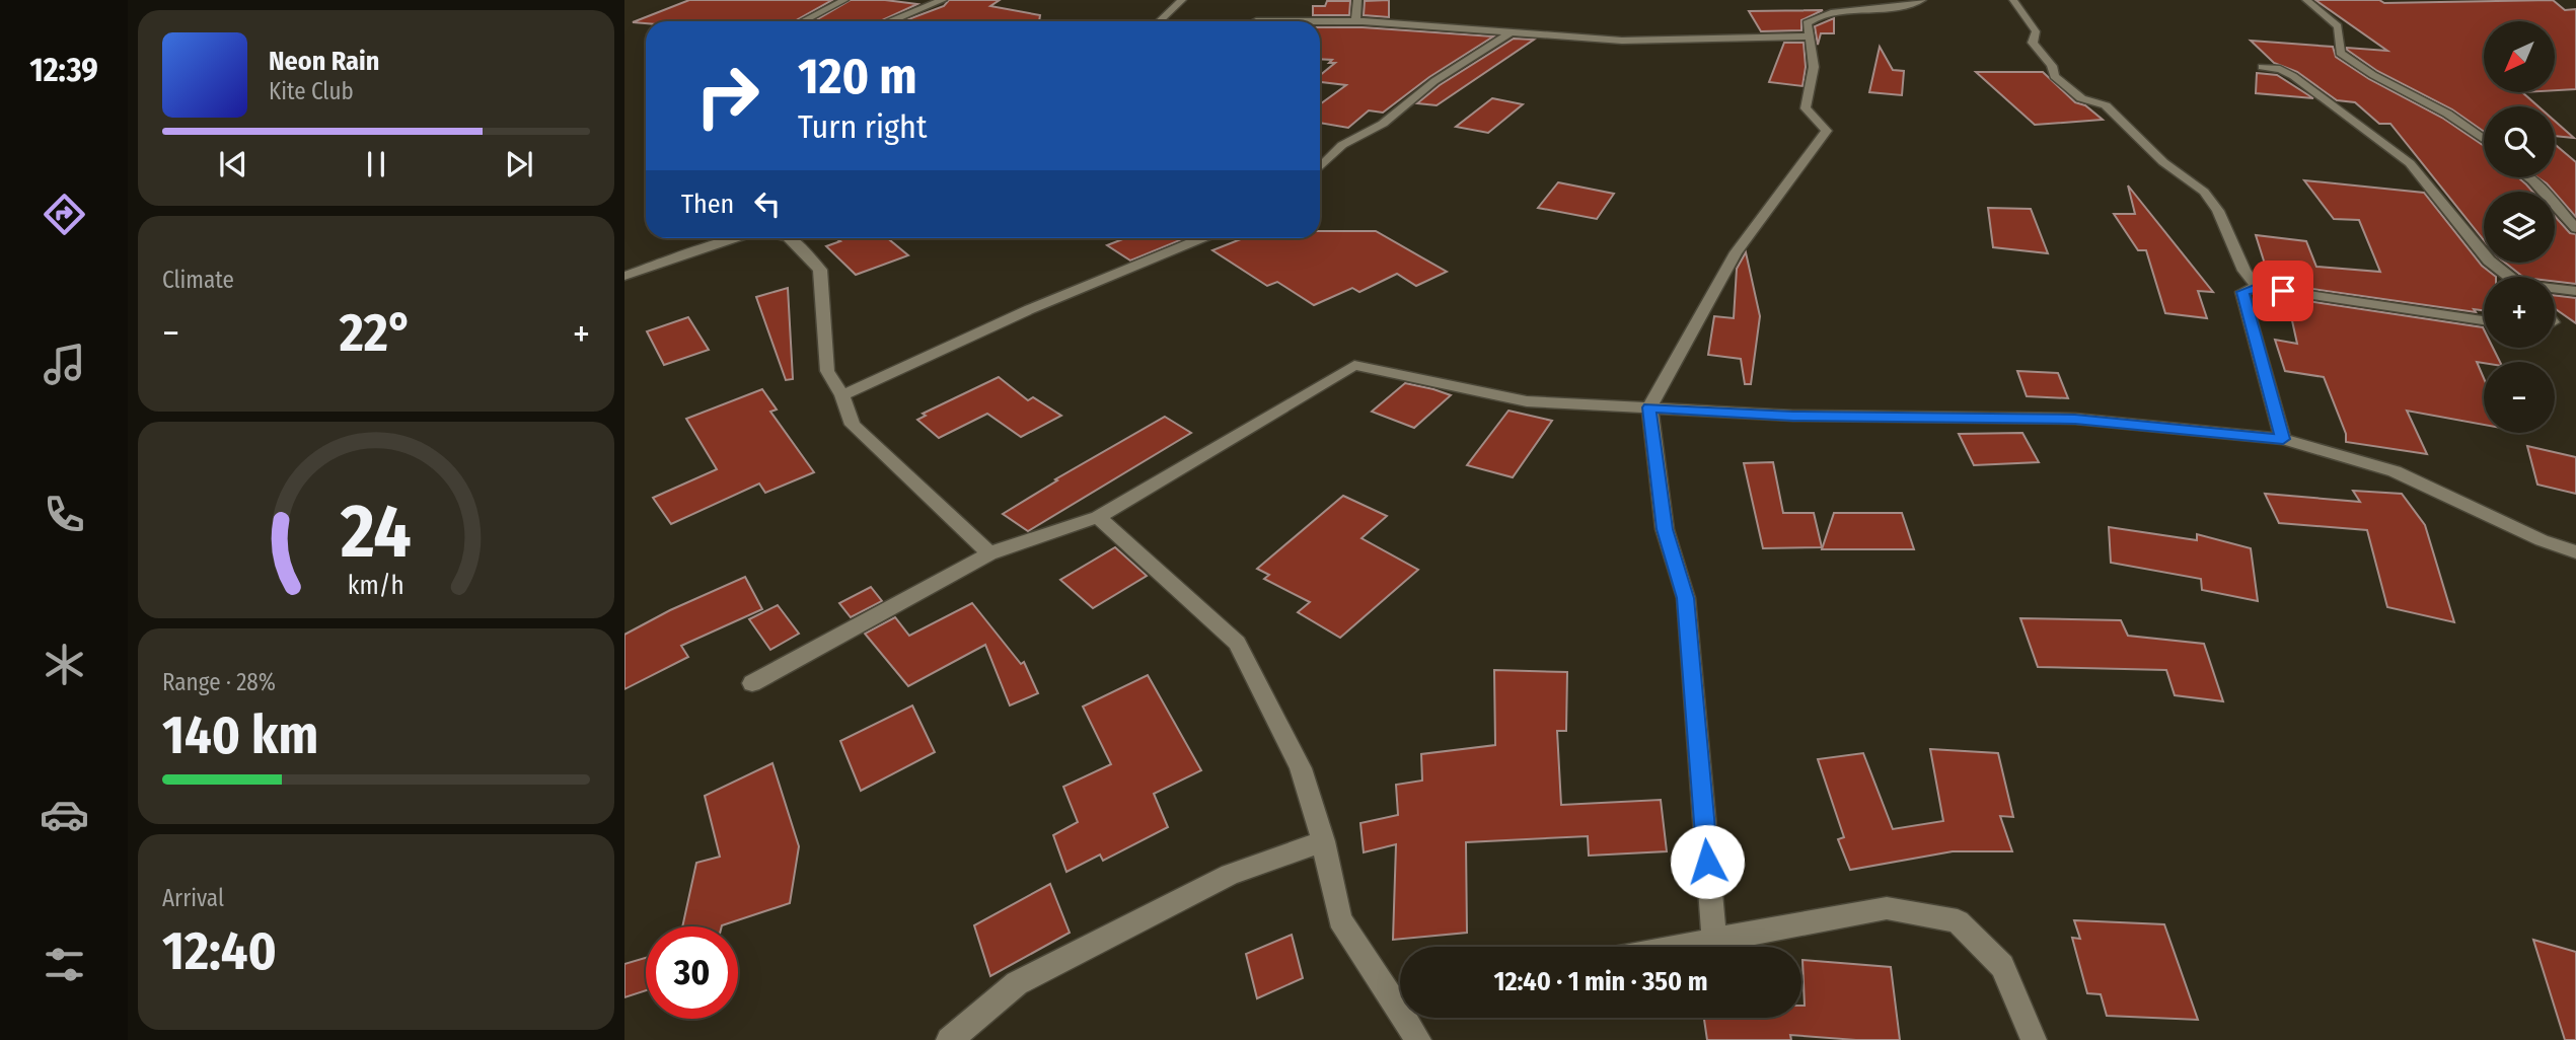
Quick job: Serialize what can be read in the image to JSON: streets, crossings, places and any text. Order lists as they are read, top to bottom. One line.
{"north":"bottom left","page":{"tabs":"12:39","map_buttons":["+","−"],"turn":["120 m","Turn right"],"song":["Neon Rain","Kite Club"],"then":"Then","tile":["Climate",["Range · 28%","140 km"],["Arrival","12:40"]],"heat":["−","22°","+"],"limit":"30","trip":"12:40 · 1 min · 350 m","gauge":["24","km/h"]}}
